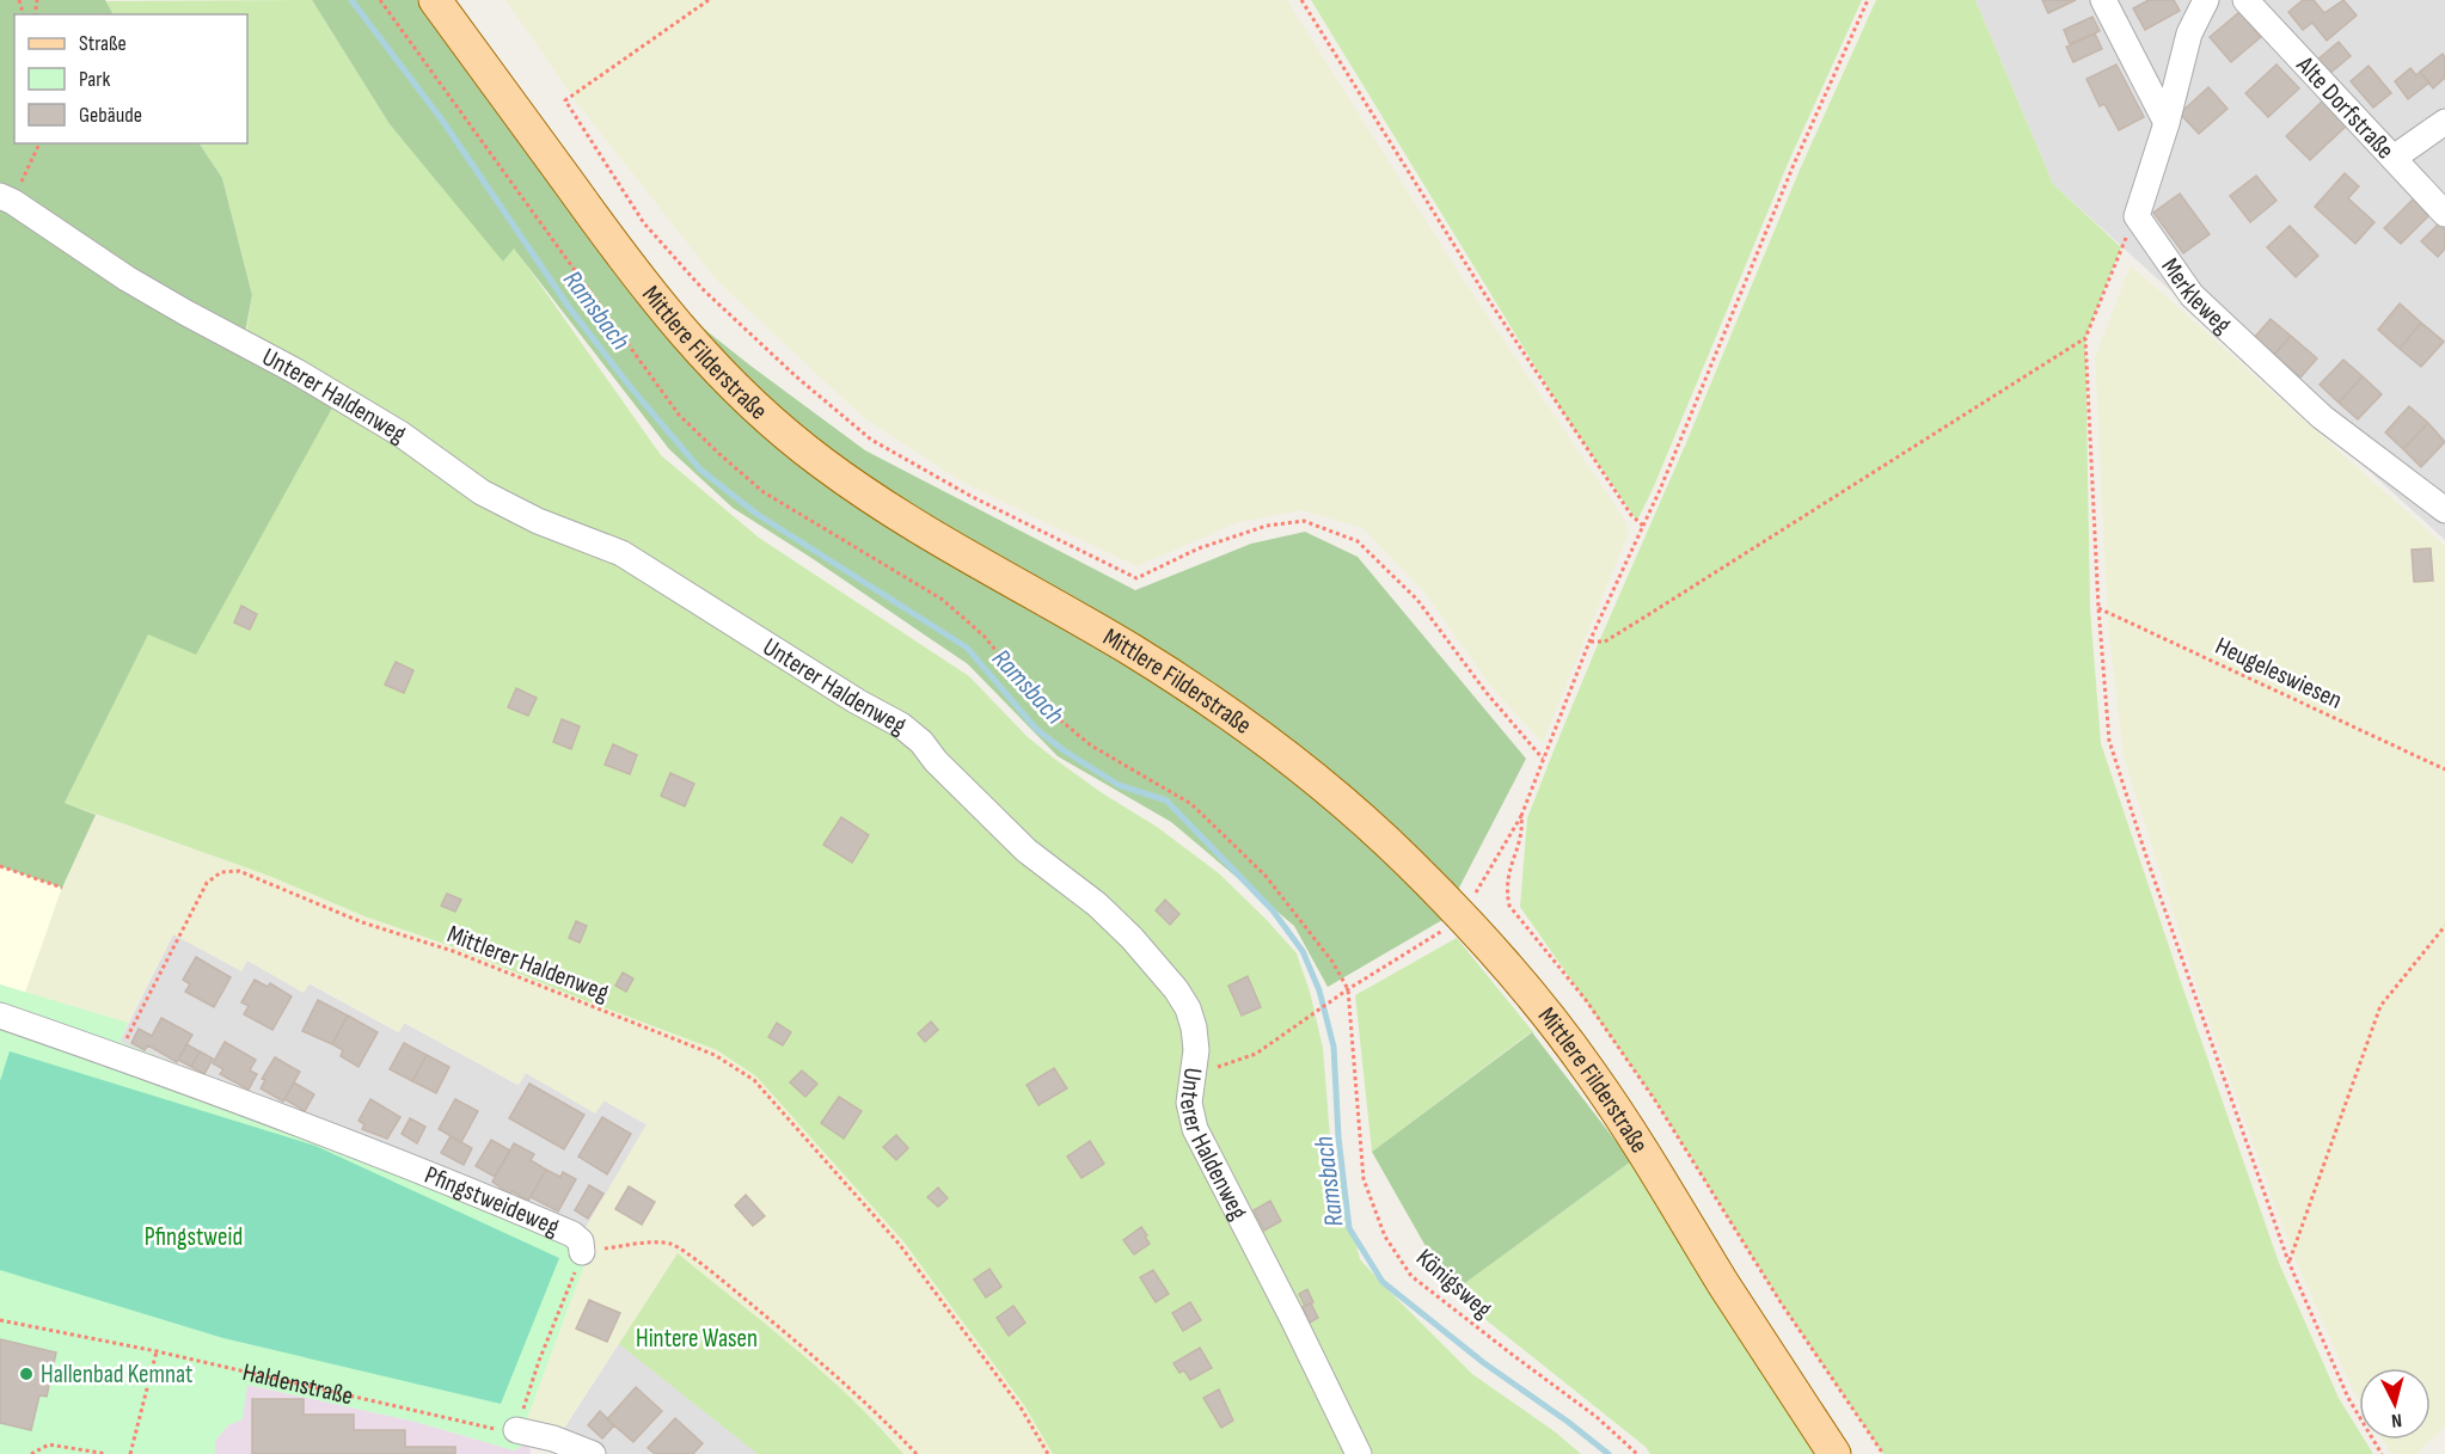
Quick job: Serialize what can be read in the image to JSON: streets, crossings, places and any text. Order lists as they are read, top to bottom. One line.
{"streets":{"main road":["Mittlere Filderstraße"],"street":["Alte Dorfstraße","Merkleweg","Unterer Haldenweg","Pfingstweideweg"],"path":["Heugeleswiesen","Mittlerer Haldenweg","Königsweg","Haldenstraße"]},"crossings":[["Unterer Haldenweg","Königsweg"],["Mittlerer Haldenweg","Pfingstweideweg"]],"water":["Ramsbach"],"parks":["Pfingstweid","Hintere Wasen"],"places":["Hallenbad Kemnat"],"legend":["Straße","Park","Gebäude"],"north":"bottom"}
